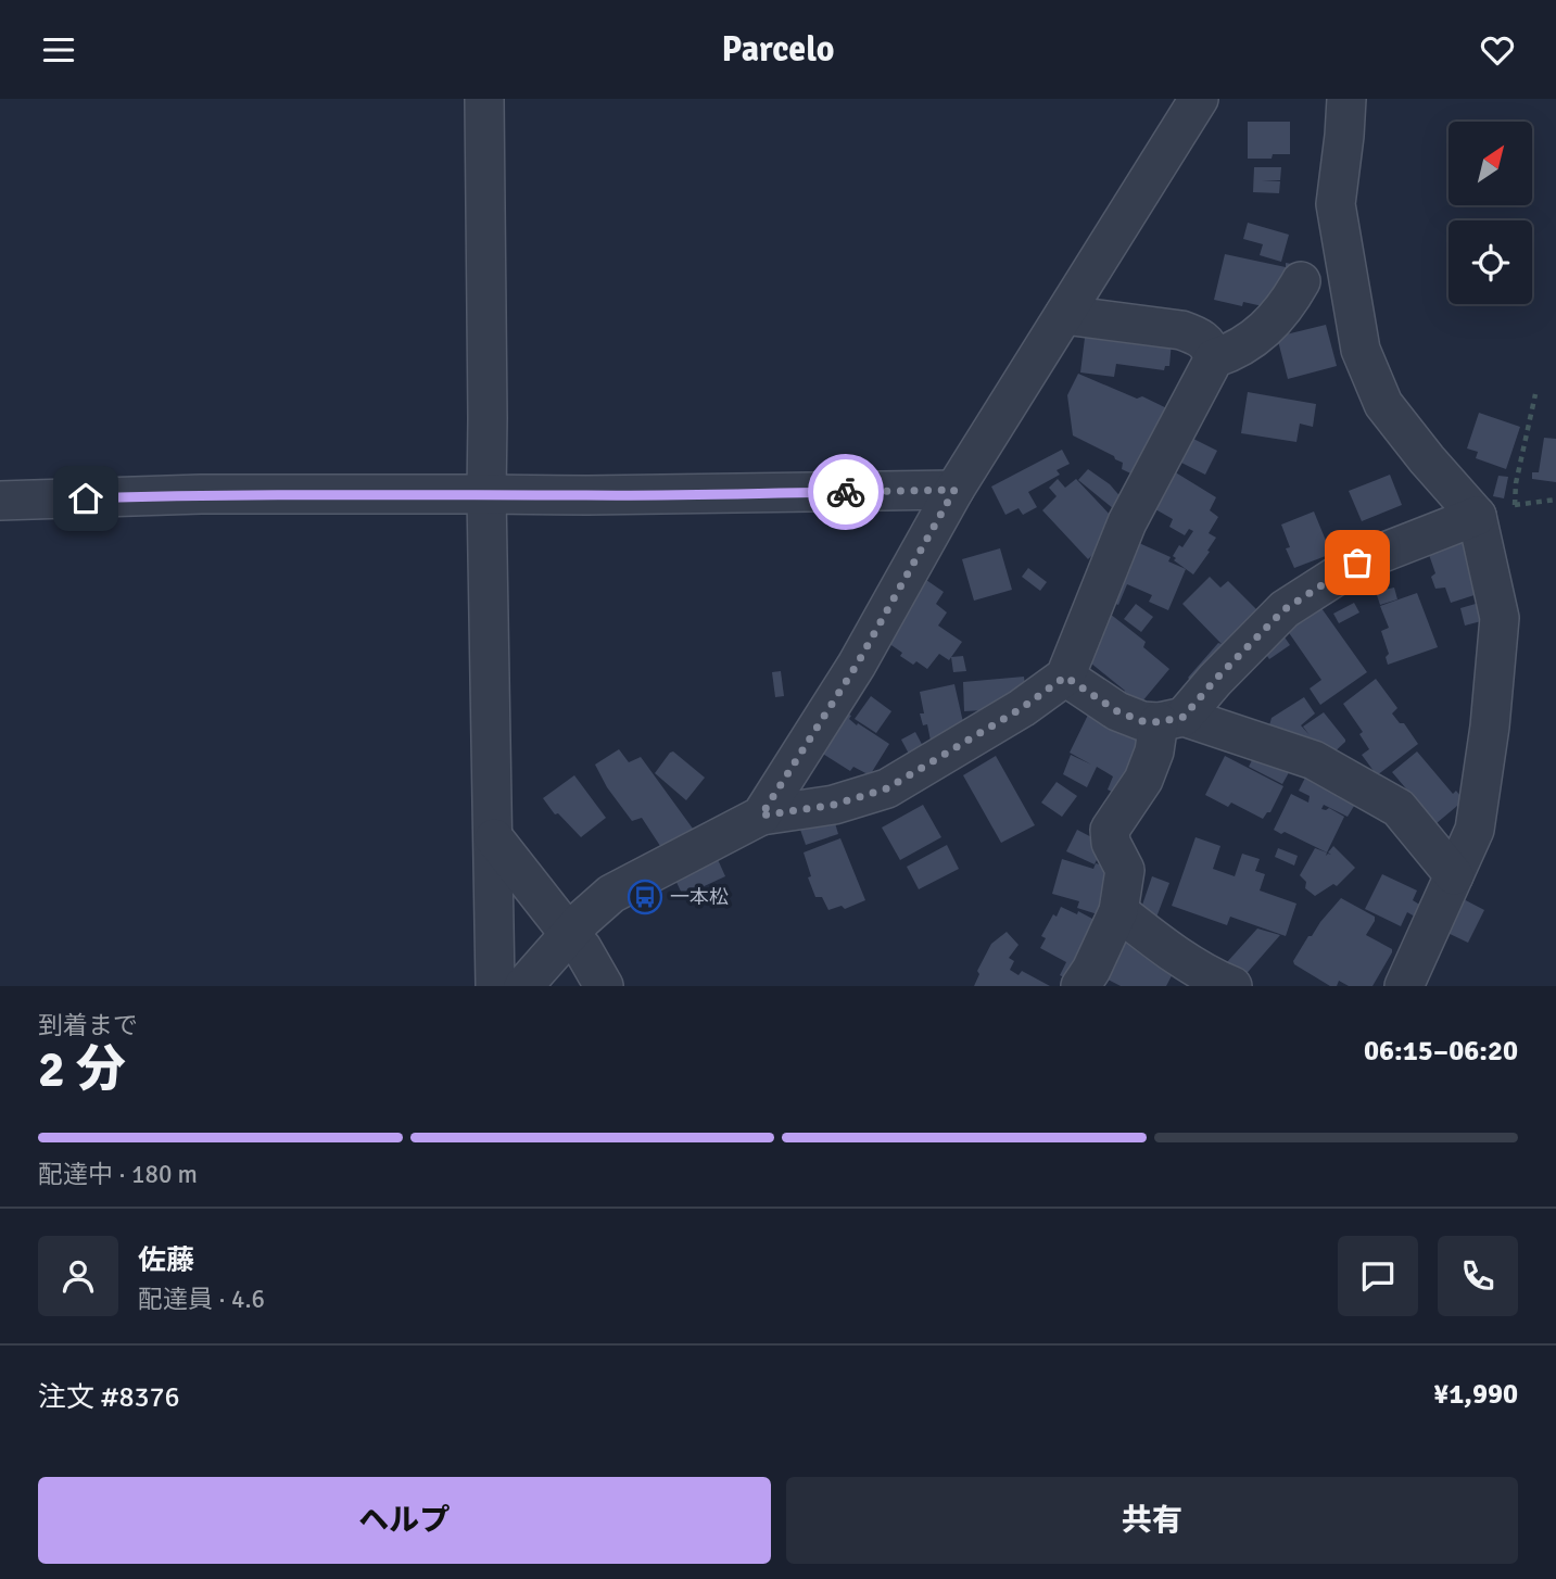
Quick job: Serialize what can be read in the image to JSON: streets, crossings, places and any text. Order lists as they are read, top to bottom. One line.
{"places":{"bus stop":["一本松"]},"north":"top right","page":{"header":"Parcelo","heading":["2 分","到着まで","06:15–06:20"],"panel":["佐藤","配達員 · 4.6","注文 #8376","¥1,990"],"bar":"配達中 · 180 m","buttons":["ヘルプ","共有"]}}
